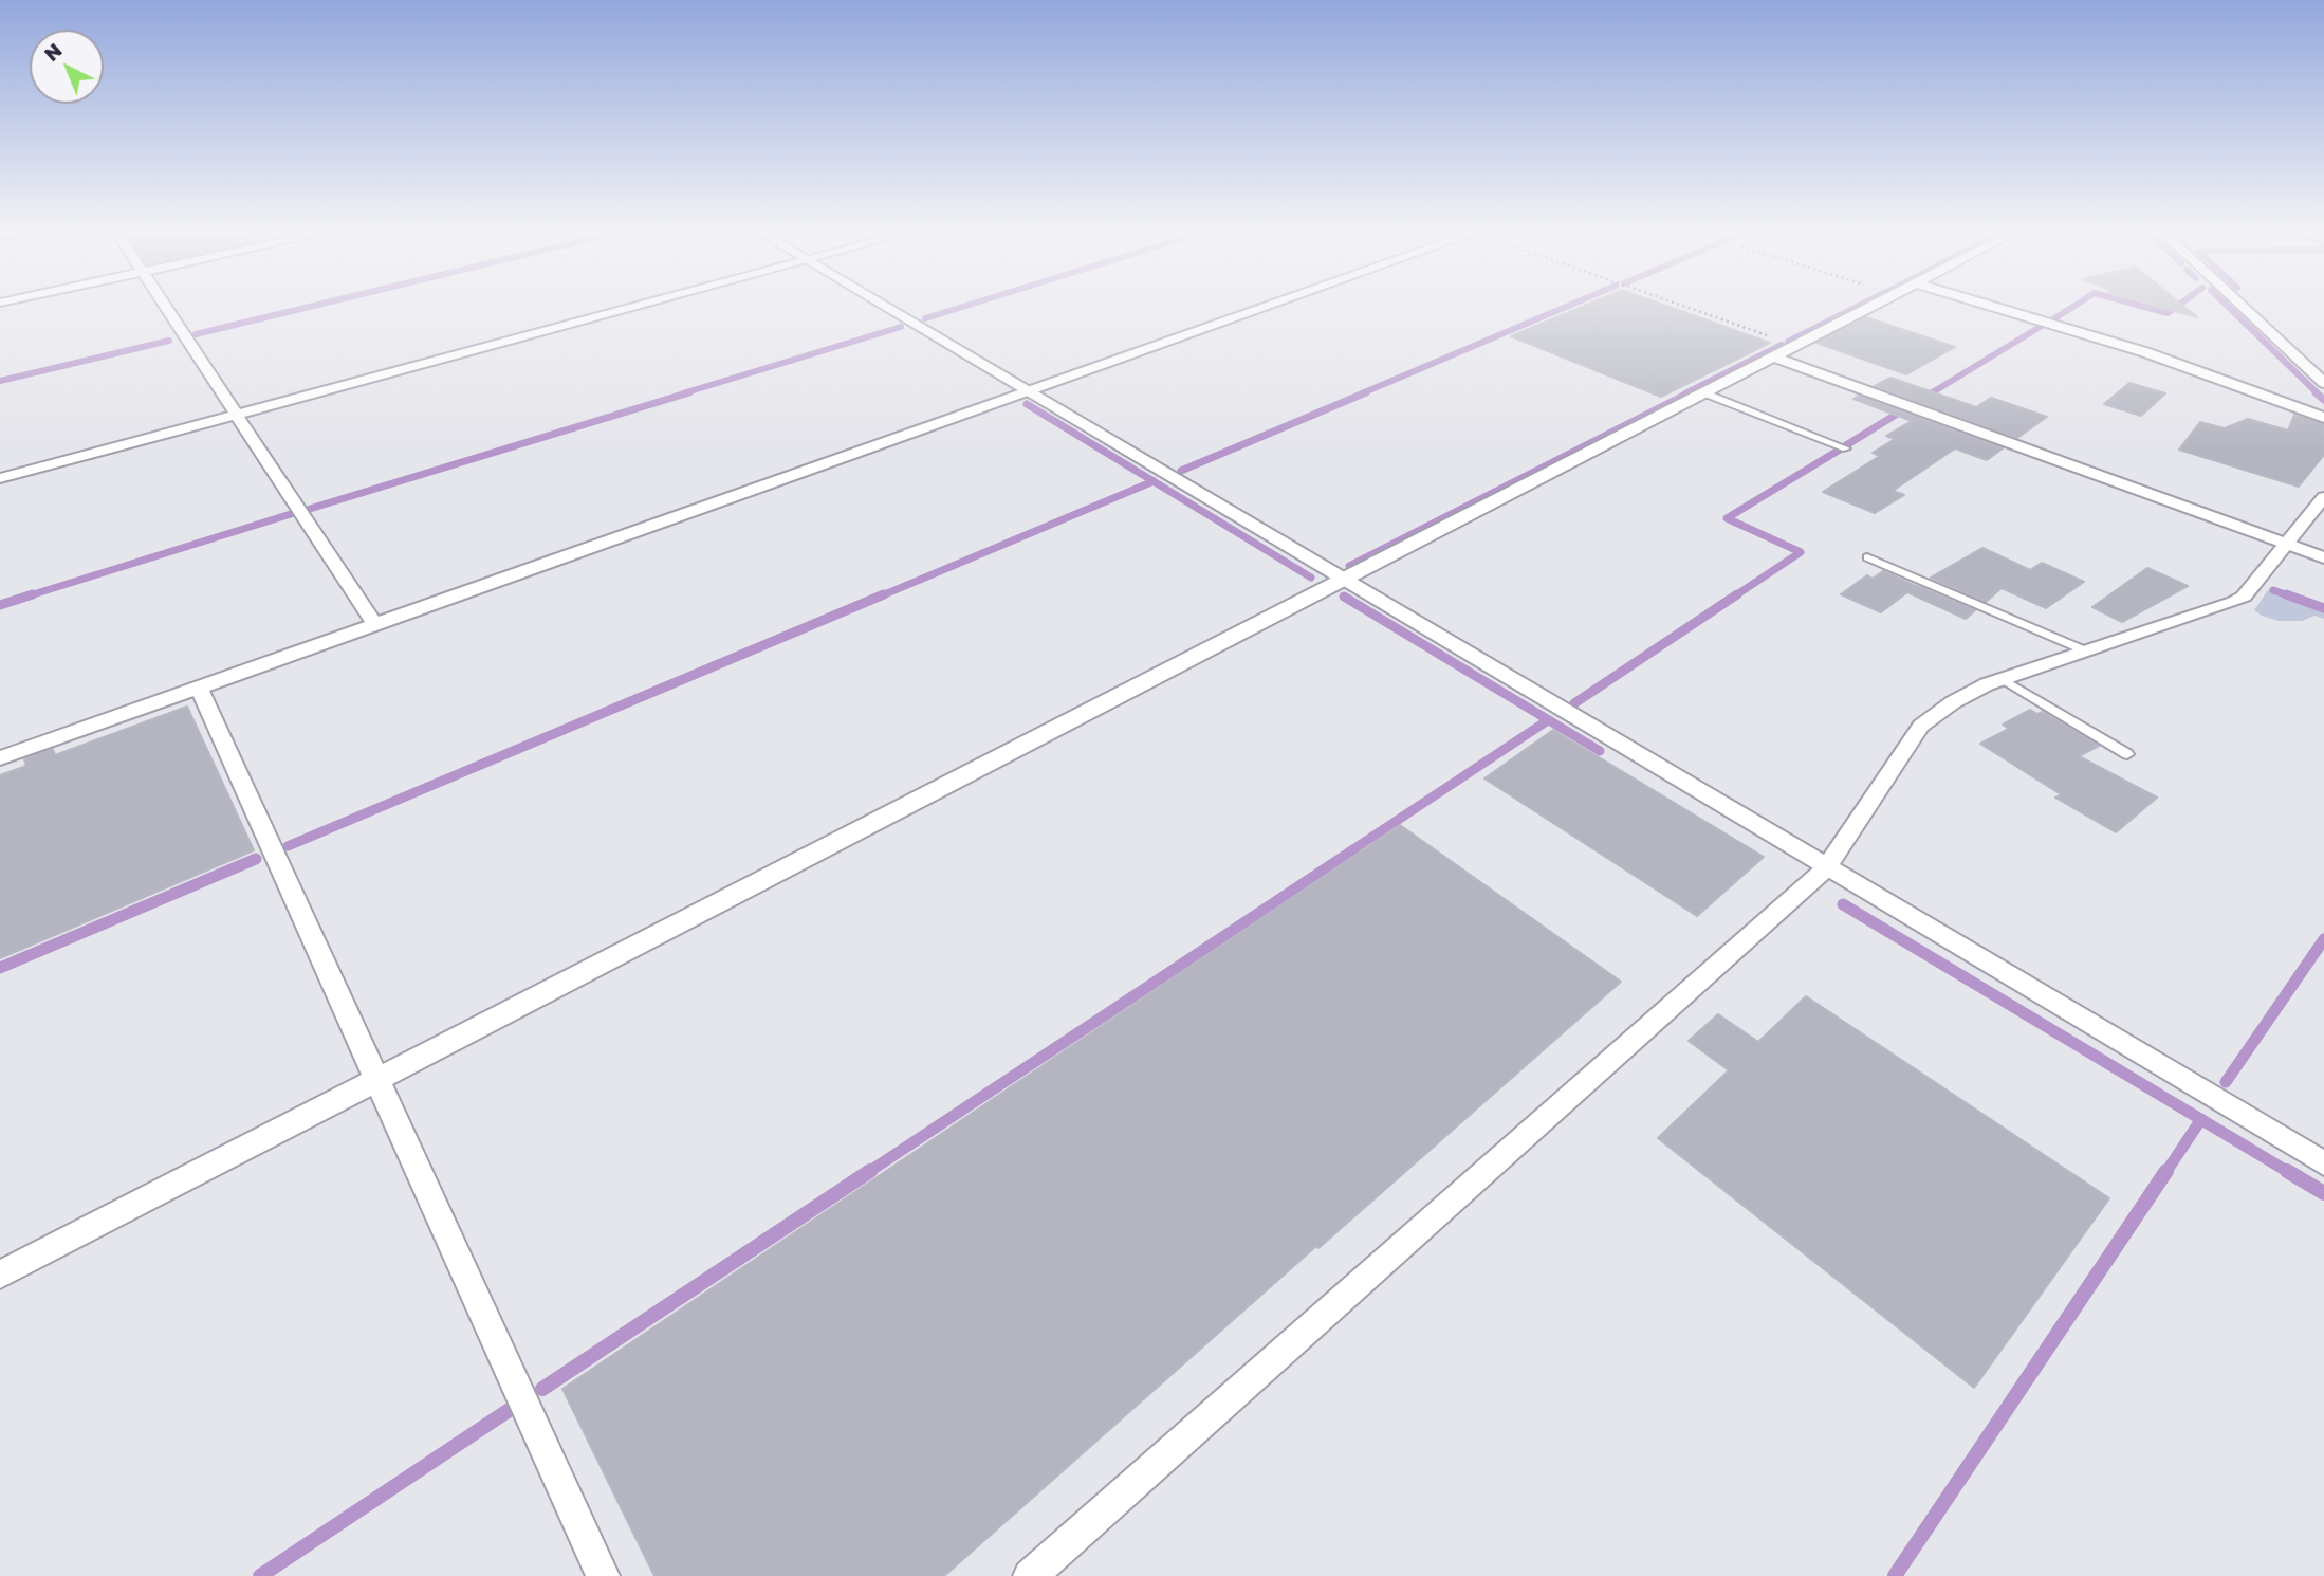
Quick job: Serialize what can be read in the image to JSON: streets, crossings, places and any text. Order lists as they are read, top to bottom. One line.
{"north":"top left"}
